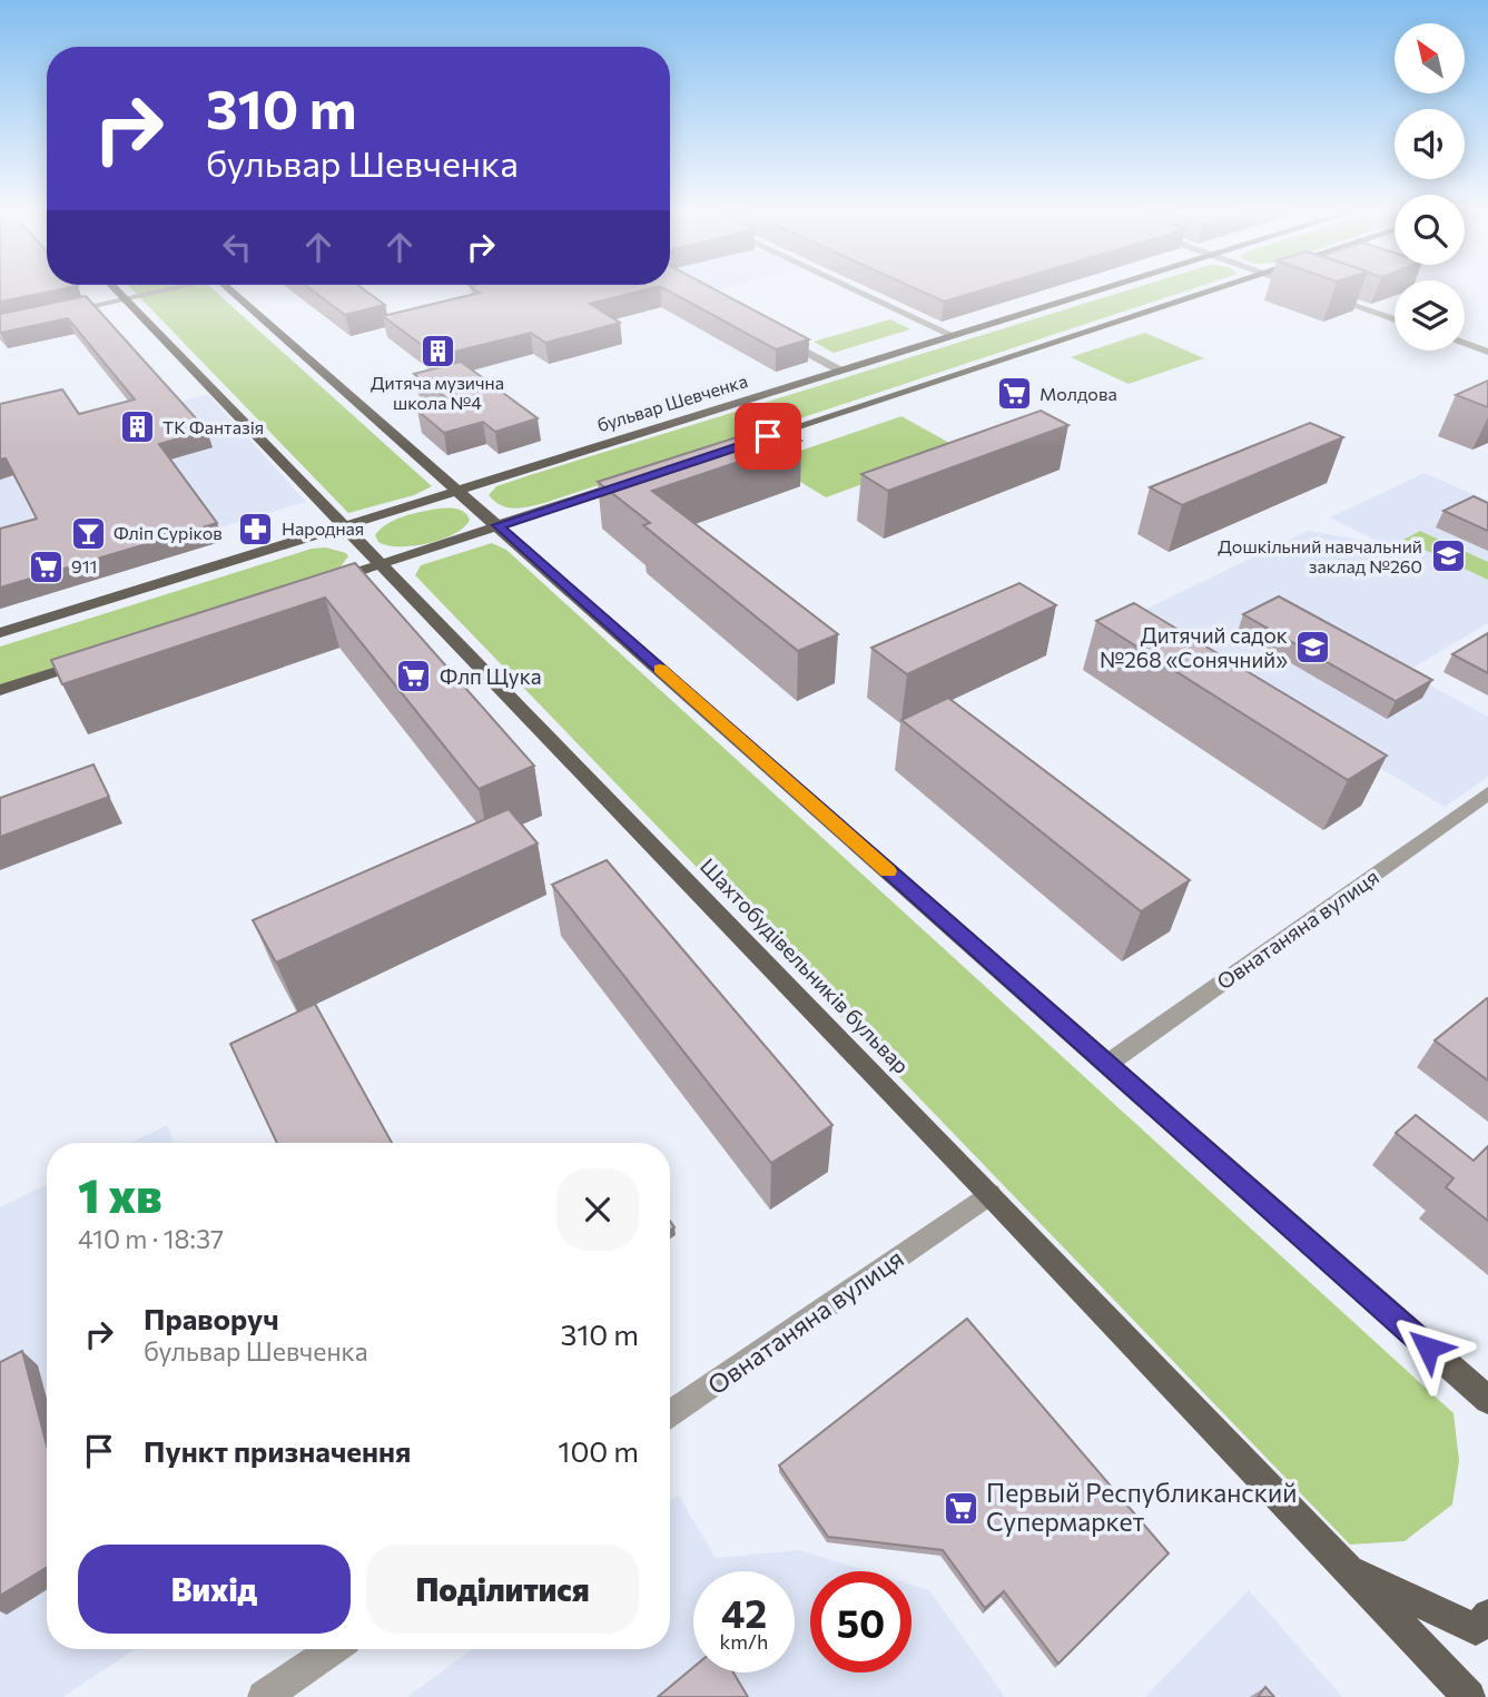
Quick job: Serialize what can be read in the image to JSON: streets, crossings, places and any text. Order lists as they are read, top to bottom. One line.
{"streets":{"main road":["бульвар Шевченка","Шахтобудівельників бульвар"],"street":["Овнатаняна вулиця"]},"crossings":[["бульвар Шевченка","Шахтобудівельників бульвар"],["Овнатаняна вулиця","Шахтобудівельників бульвар"]],"places":{"building":["Дитяча музична школа №4","ТК Фантазія"],"supermarket":["Молдова","911","Флп Щука","Первый Республиканский Супермаркет"],"pharmacy":["Народная"],"bar":["Фліп Суріков"],"school or university":["Дошкільний навчальний заклад №260","Дитячий садок №268 «Сонячний»"]},"north":"top left","page":{"turn":["310 m","бульвар Шевченка"],"heading":["1 хв","410 m · 18:37"],"list":[{"name":"Праворуч","note":"бульвар Шевченка","value":"310 m"},{"name":"Пункт призначення","value":"100 m"}],"buttons":["Вихід","Поділитися"],"speed":"42 km/h","limit":"50"}}
